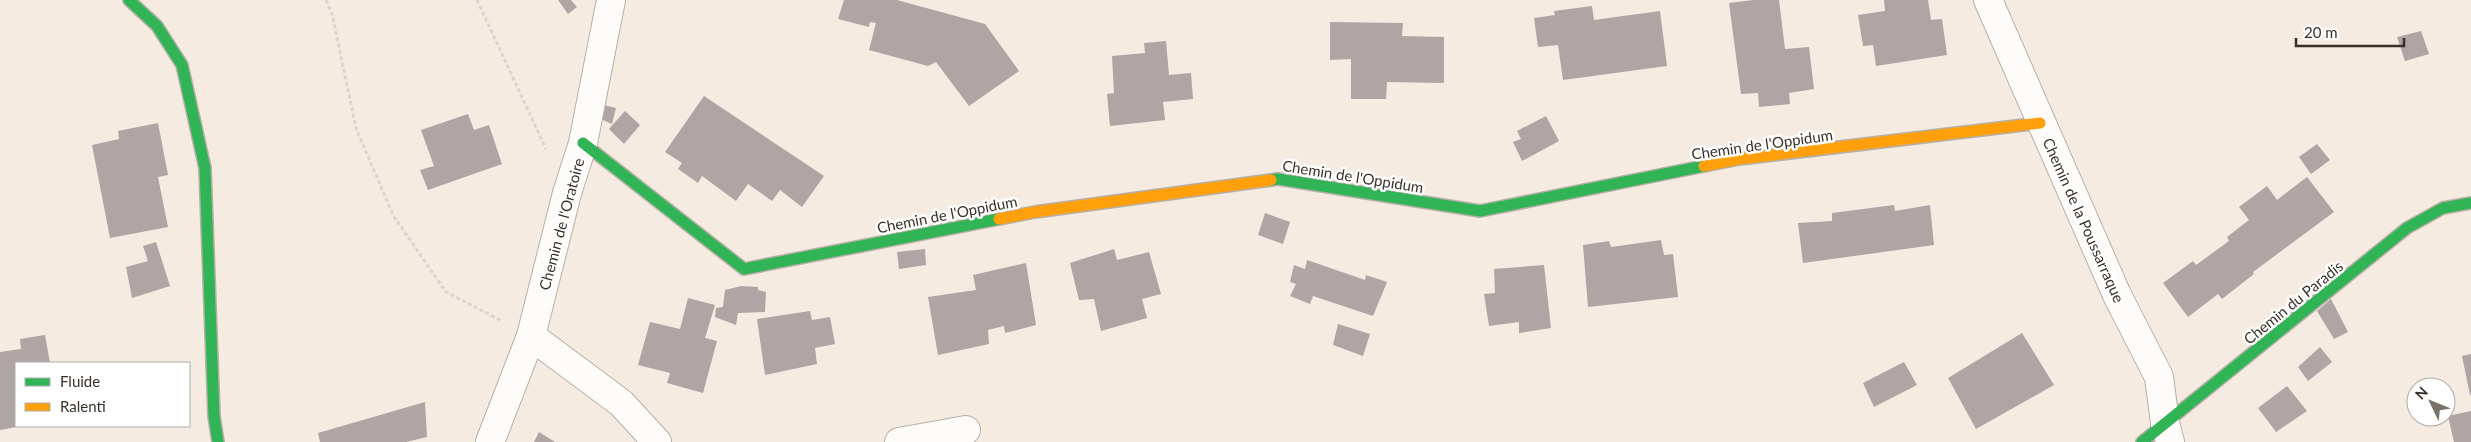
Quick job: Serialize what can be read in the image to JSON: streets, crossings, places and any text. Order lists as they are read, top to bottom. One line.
{"streets":{"street":["Chemin de l'Oppidum","Chemin de la Poussarraque","Chemin de l'Oratoire","Chemin du Paradis"]},"crossings":[["Chemin de l'Oppidum","Chemin de la Poussarraque"],["Chemin de l'Oppidum","Chemin de l'Oratoire"],["Chemin de la Poussarraque","Chemin du Paradis"]],"legend":["Fluide","Ralenti"],"scale_bar":"20 m","north":"top left"}
